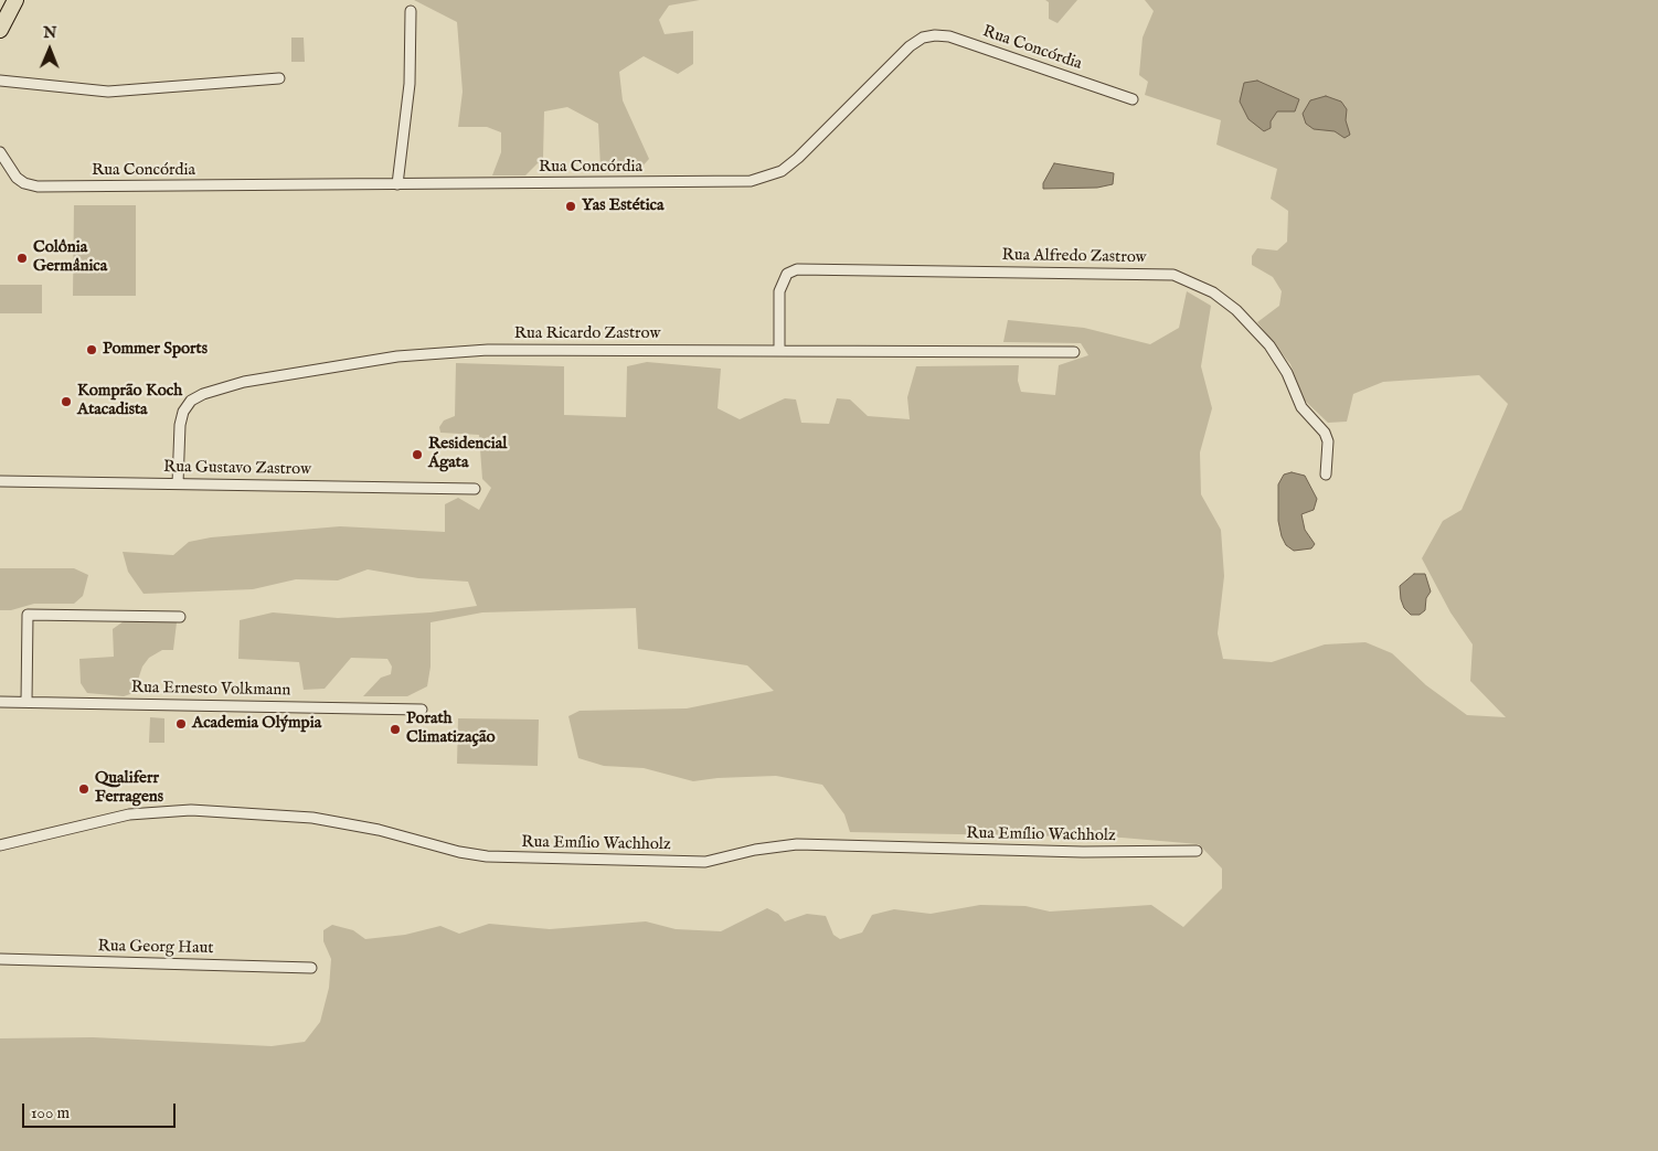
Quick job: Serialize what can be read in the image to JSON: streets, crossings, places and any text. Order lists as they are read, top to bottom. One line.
{"streets":{"street":["Rua Concórdia","Rua Alfredo Zastrow","Rua Ricardo Zastrow","Rua Gustavo Zastrow","Rua Ernesto Volkmann","Rua Emílio Wachholz","Rua Georg Haut"]},"crossings":[["Rua Alfredo Zastrow","Rua Ricardo Zastrow"],["Rua Ricardo Zastrow","Rua Gustavo Zastrow"]],"places":["Yas Estética","Colônia Germânica","Pommer Sports","Komprão Koch Atacadista","Residencial Ágata","Academia Olýmpia","Porath Climatização","Qualiferr Ferragens"],"scale_bar":"100 m","north":"top"}
